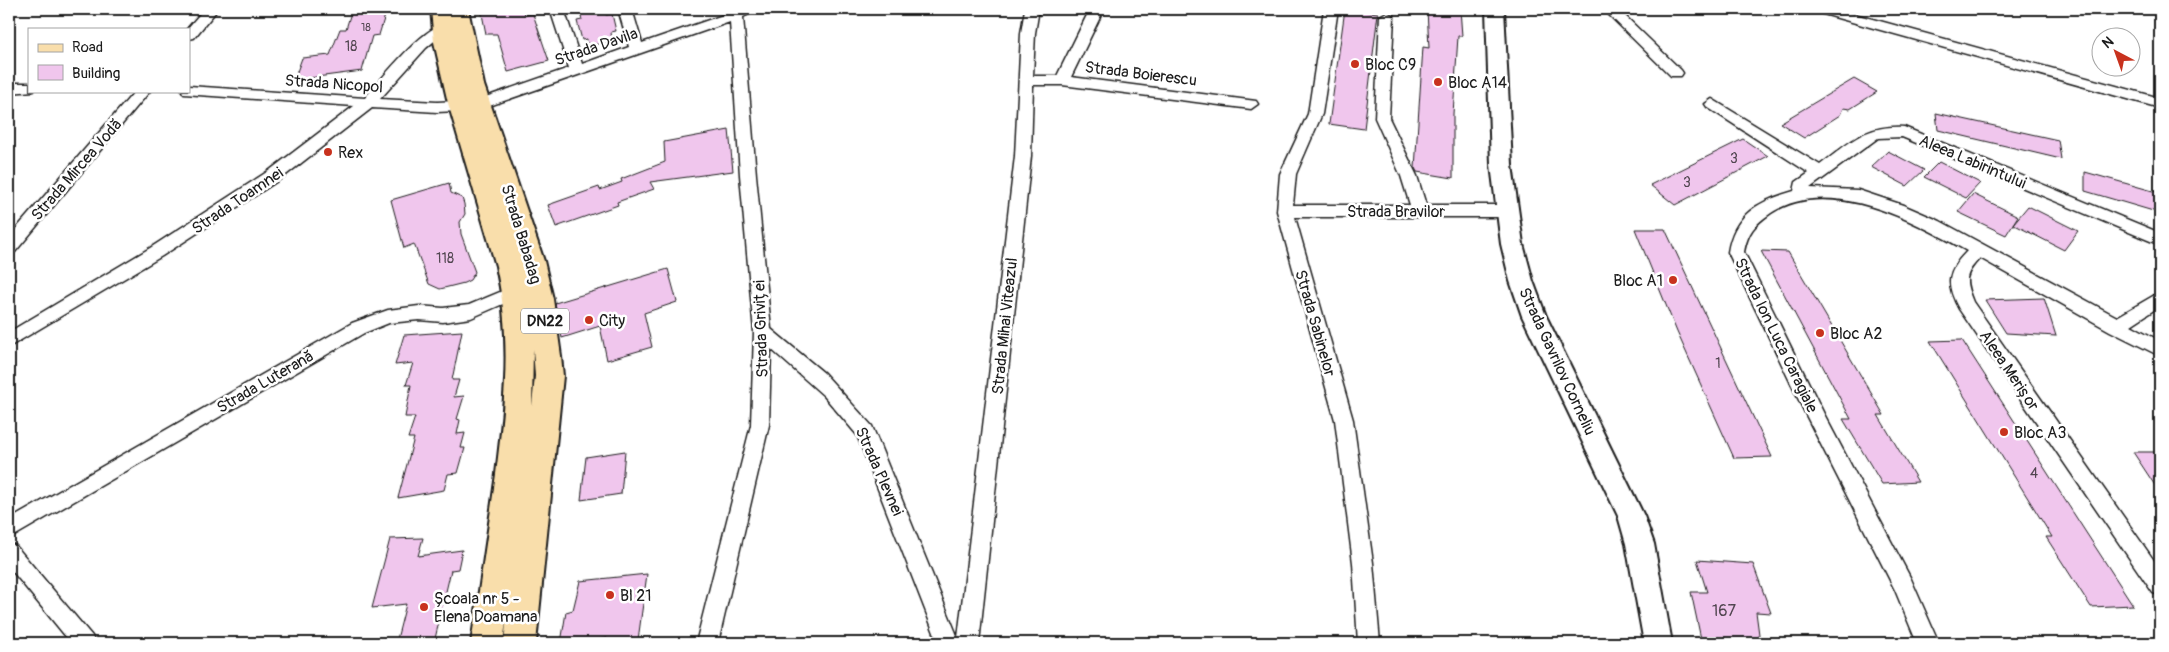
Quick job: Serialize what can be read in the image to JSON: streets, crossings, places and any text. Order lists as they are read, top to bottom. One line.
{"streets":{"main road":["Strada Babadag","DN22"],"street":["Strada Davila","Strada Boierescu","Strada Nicopol","Aleea Labirintului","Strada Mircea Vodă","Strada Toamnei","Strada Bravilor","Strada Sabinelor","Strada Mihai Viteazul","Strada Griviței","Strada Ion Luca Caragiale","Strada Gavrilov Corneliu","Aleea Merișor","Strada Luterană","Strada Plevnei"]},"crossings":[["Strada Davila","Strada Nicopol"],["Strada Davila","Strada Babadag"],["Strada Davila","Strada Griviței"],["Strada Boierescu","Strada Mihai Viteazul"],["Strada Nicopol","Strada Toamnei"],["Strada Nicopol","Strada Babadag"],["Aleea Labirintului","Strada Ion Luca Caragiale"],["Strada Toamnei","Strada Babadag"],["Strada Bravilor","Strada Sabinelor"],["Strada Bravilor","Strada Gavrilov Corneliu"],["Strada Babadag","Strada Luterană"],["Strada Griviței","Strada Plevnei"],["Strada Ion Luca Caragiale","Aleea Merișor"]],"places":["Bloc C9","Bloc A14","Rex","Bloc A1","City","Bloc A2","Bloc A3","Bl 21","Școala nr 5 - Elena Doamana"],"house_numbers":["18","18","3","3","118","1","4","167"],"legend":["Road","Building"],"north":"top left"}
